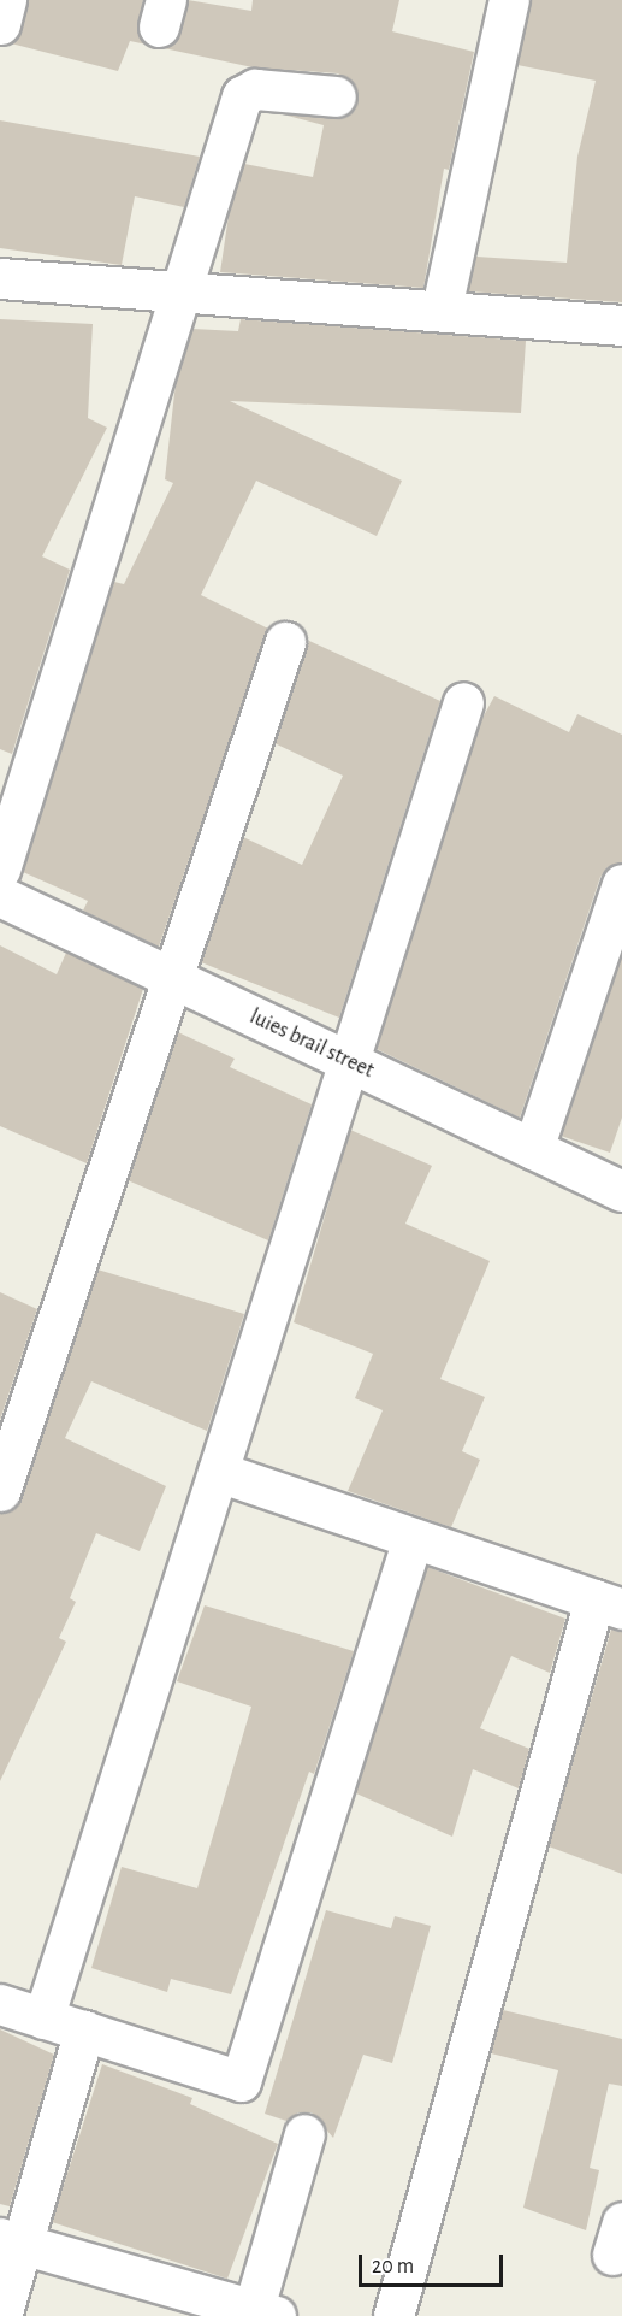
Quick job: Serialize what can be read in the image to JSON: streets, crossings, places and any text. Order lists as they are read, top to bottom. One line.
{"streets":{"street":["luies brail street"]},"scale_bar":"20 m"}
